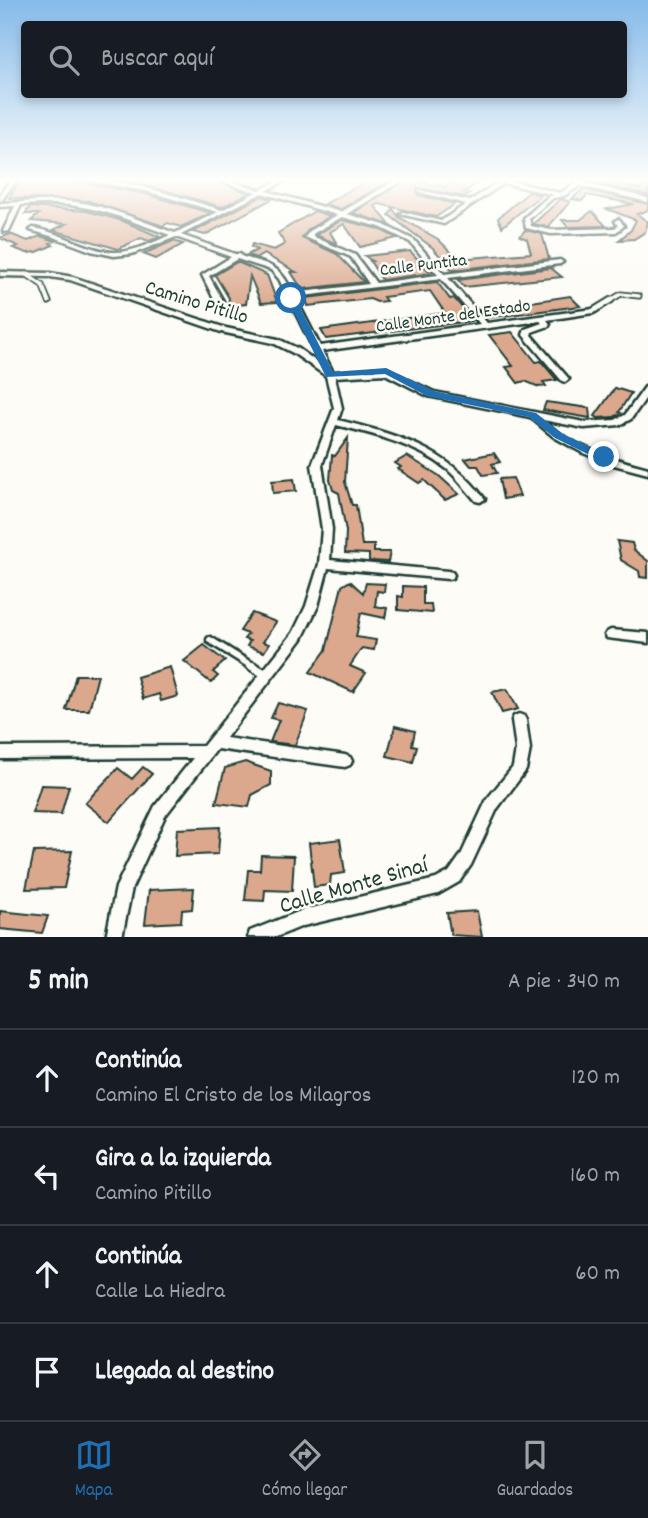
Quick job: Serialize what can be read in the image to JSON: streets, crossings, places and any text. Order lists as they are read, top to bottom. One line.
{"streets":{"street":["Calle Puntita","Camino Pitillo","Calle Monte del Estado","Calle Monte Sinaí"]},"page":{"search":"Buscar aquí","heading":["5 min","A pie · 340 m"],"list":[["Continúa","Camino El Cristo de los Milagros","120 m"],["Gira a la izquierda","Camino Pitillo","160 m"],["Continúa","Calle La Hiedra","60 m"],"Llegada al destino"],"nav":["Mapa","Cómo llegar","Guardados"]}}
